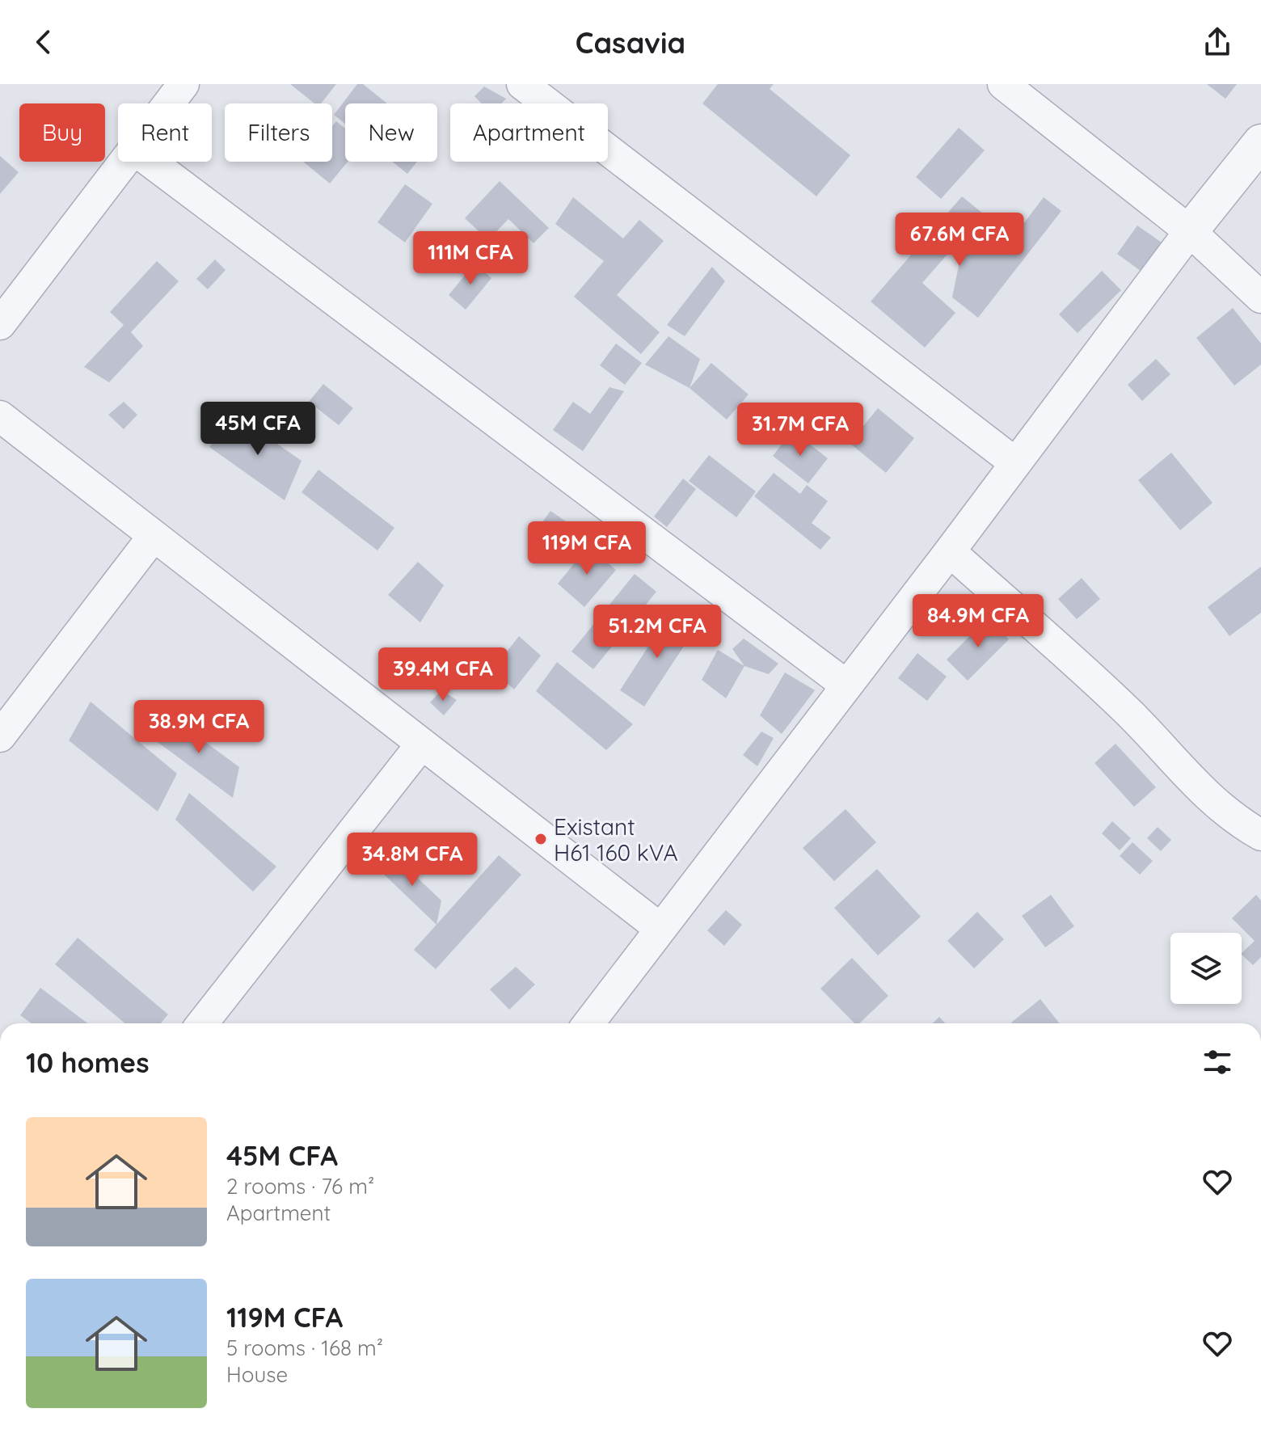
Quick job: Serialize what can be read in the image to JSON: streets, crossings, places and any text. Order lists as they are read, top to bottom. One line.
{"places":["Existant H61 160 kVA"],"page":{"header":"Casavia","chip":["Buy","Rent","Filters","New","Apartment"],"price":["67.6M CFA","111M CFA","45M CFA","31.7M CFA","119M CFA","84.9M CFA","51.2M CFA","39.4M CFA","38.9M CFA","34.8M CFA"],"heading":"10 homes","list":[{"name":"45M CFA","note":"2 rooms · 76 m² · Apartment"},{"name":"119M CFA","note":"5 rooms · 168 m² · House"}]}}
